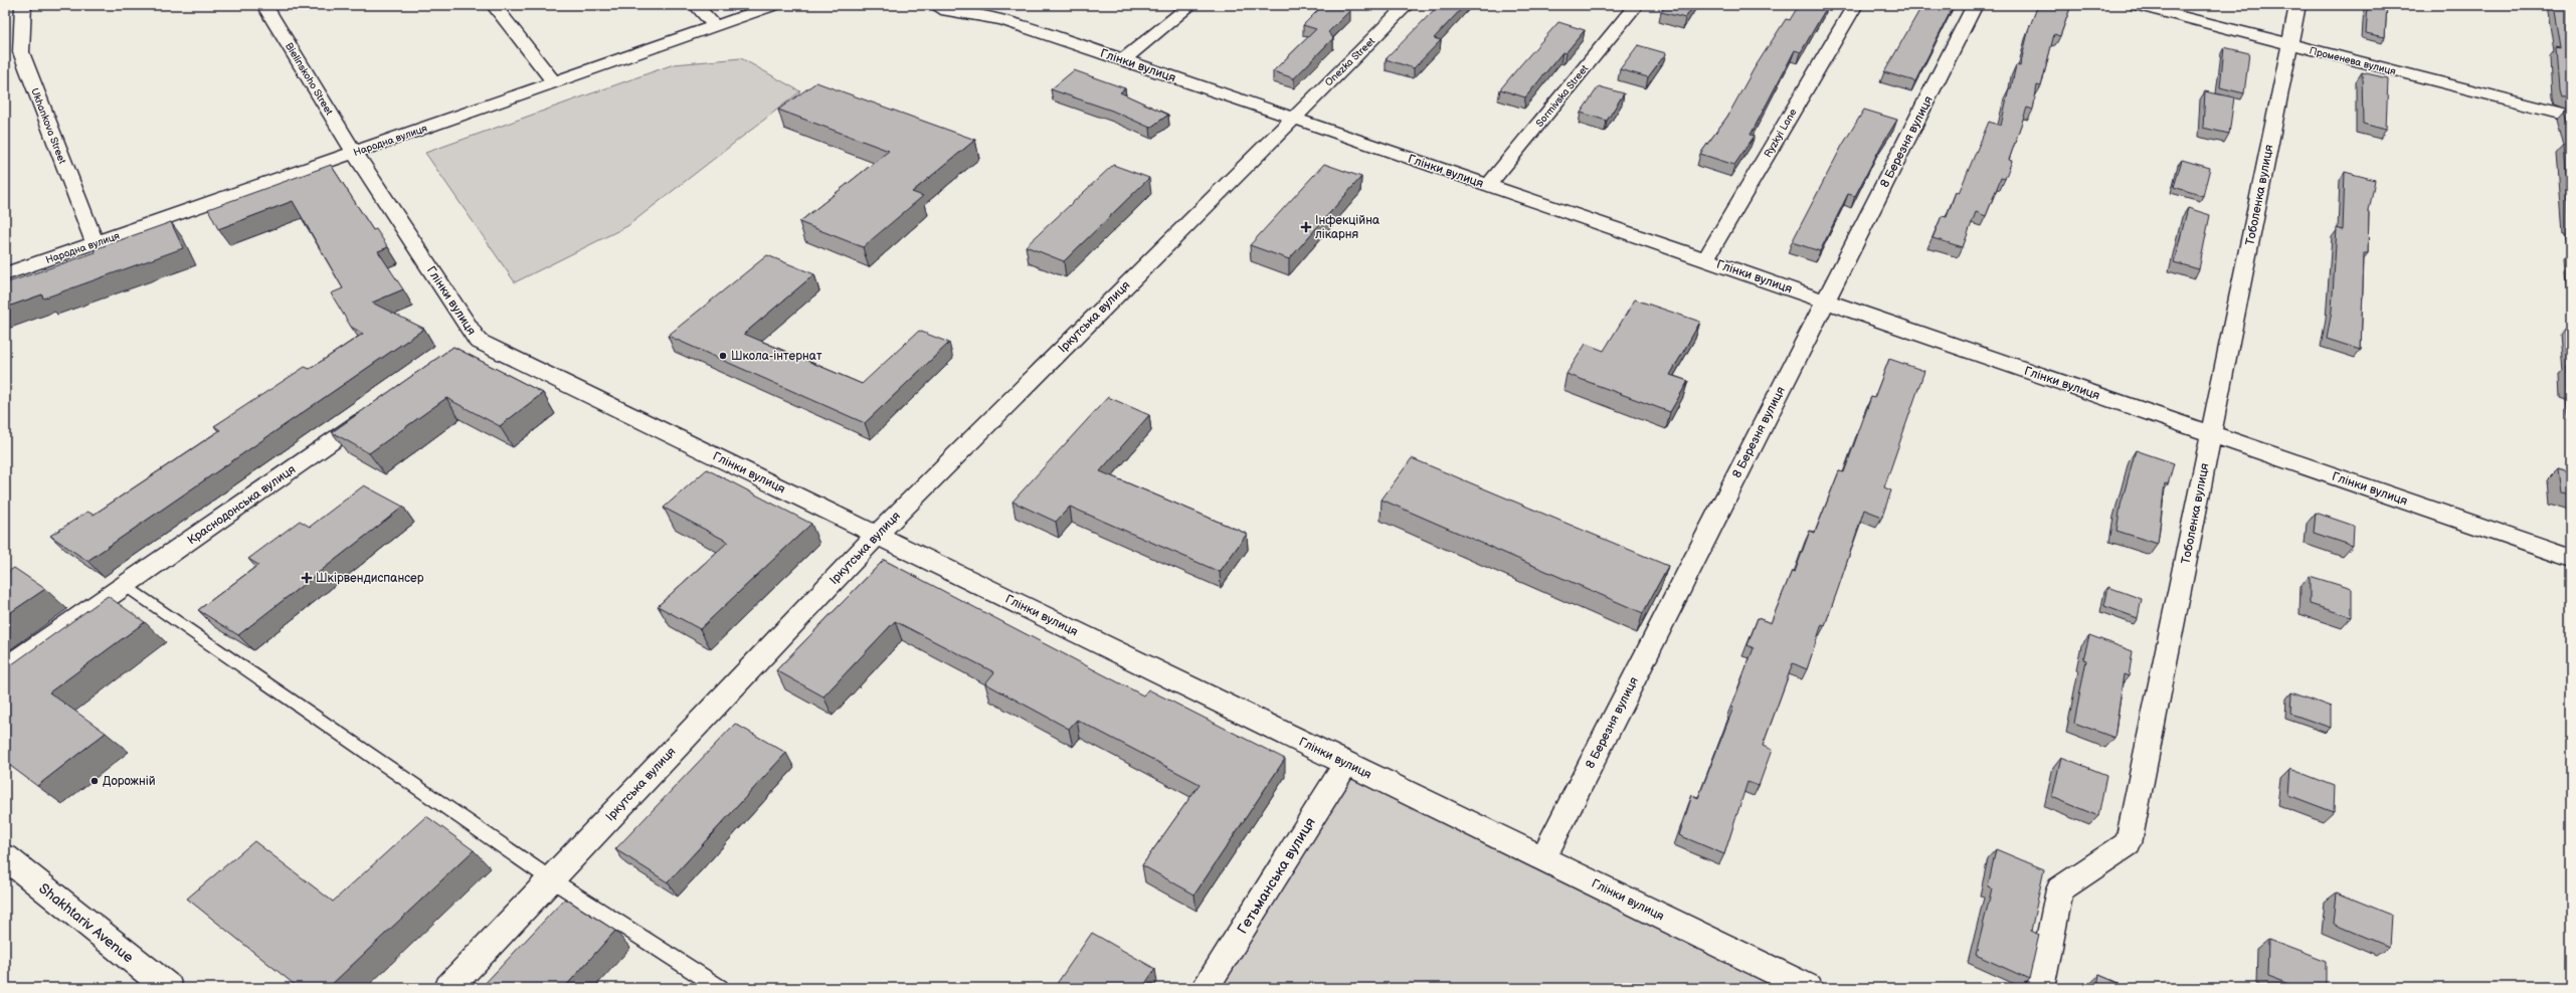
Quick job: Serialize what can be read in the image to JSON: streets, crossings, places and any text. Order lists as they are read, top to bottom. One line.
{"streets":{"street":["Променева вулиця","Onezka Street","Глінки вулиця","Bielinskoho Street","Sormivska Street","Ukhankova Street","Ryzkyi Lane","Народна вулиця","8 Березня вулиця","Тоболенка вулиця","Іркутська вулиця","Краснодонська вулиця","Гетьманська вулиця","Shakhtariv Avenue"]},"crossings":[["Променева вулиця","Тоболенка вулиця"],["Onezka Street","Глінки вулиця"],["Onezka Street","Іркутська вулиця"],["Глінки вулиця","Bielinskoho Street"],["Глінки вулиця","Sormivska Street"],["Глінки вулиця","Ryzkyi Lane"],["Глінки вулиця","Народна вулиця"],["Глінки вулиця","8 Березня вулиця"],["Глінки вулиця","Тоболенка вулиця"],["Глінки вулиця","Іркутська вулиця"],["Глінки вулиця","Гетьманська вулиця"],["Bielinskoho Street","Народна вулиця"],["Ukhankova Street","Народна вулиця"]],"places":{"health":["Інфекційна лікарня","Шкірвендиспансер"],"other":["Школа-інтернат","Дорожній"]}}
